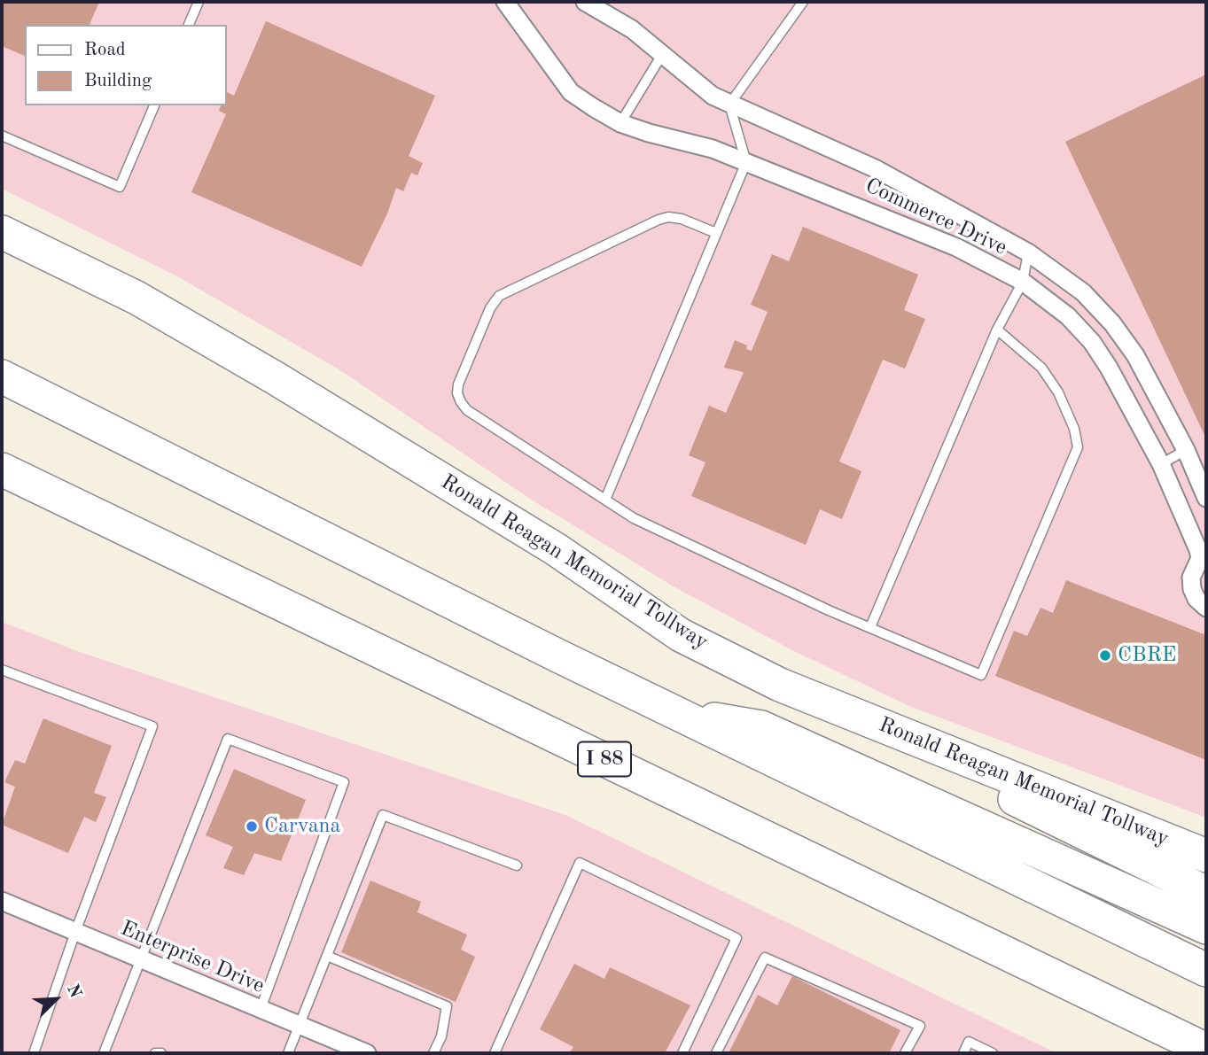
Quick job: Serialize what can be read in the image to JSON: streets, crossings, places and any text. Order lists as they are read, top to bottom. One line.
{"streets":{"highway":["Ronald Reagan Memorial Tollway","I 88"],"street":["Commerce Drive","Enterprise Drive"]},"places":["CBRE","Carvana"],"legend":["Road","Building"],"north":"top right"}
